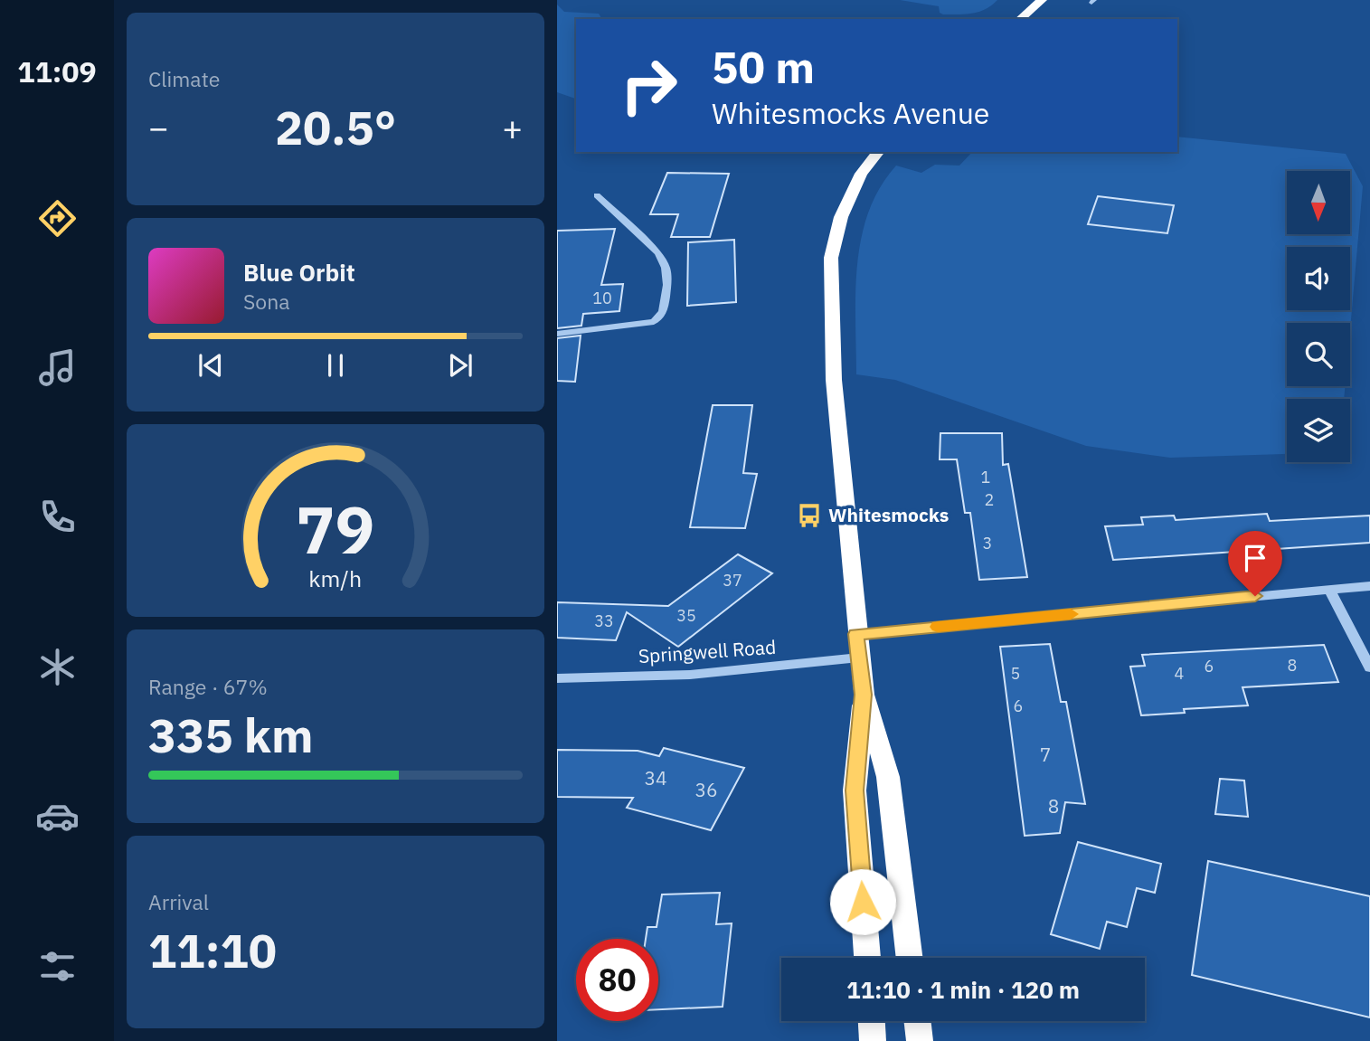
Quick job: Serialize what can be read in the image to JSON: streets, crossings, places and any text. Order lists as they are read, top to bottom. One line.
{"streets":{"street":["Springwell Road"]},"places":{"bus stop":["Whitesmocks"]},"house_numbers":["10","1","2","3","37","35","33","8","6","5","4","6","7","34","36","8"],"north":"bottom","page":{"tabs":"11:09","tile":["Climate",["Range · 67%","335 km"],["Arrival","11:10"]],"turn":["50 m","Whitesmocks Avenue"],"heat":["−","20.5°","+"],"song":["Blue Orbit","Sona"],"limit":"80","trip":"11:10 · 1 min · 120 m","gauge":["79","km/h"]}}
